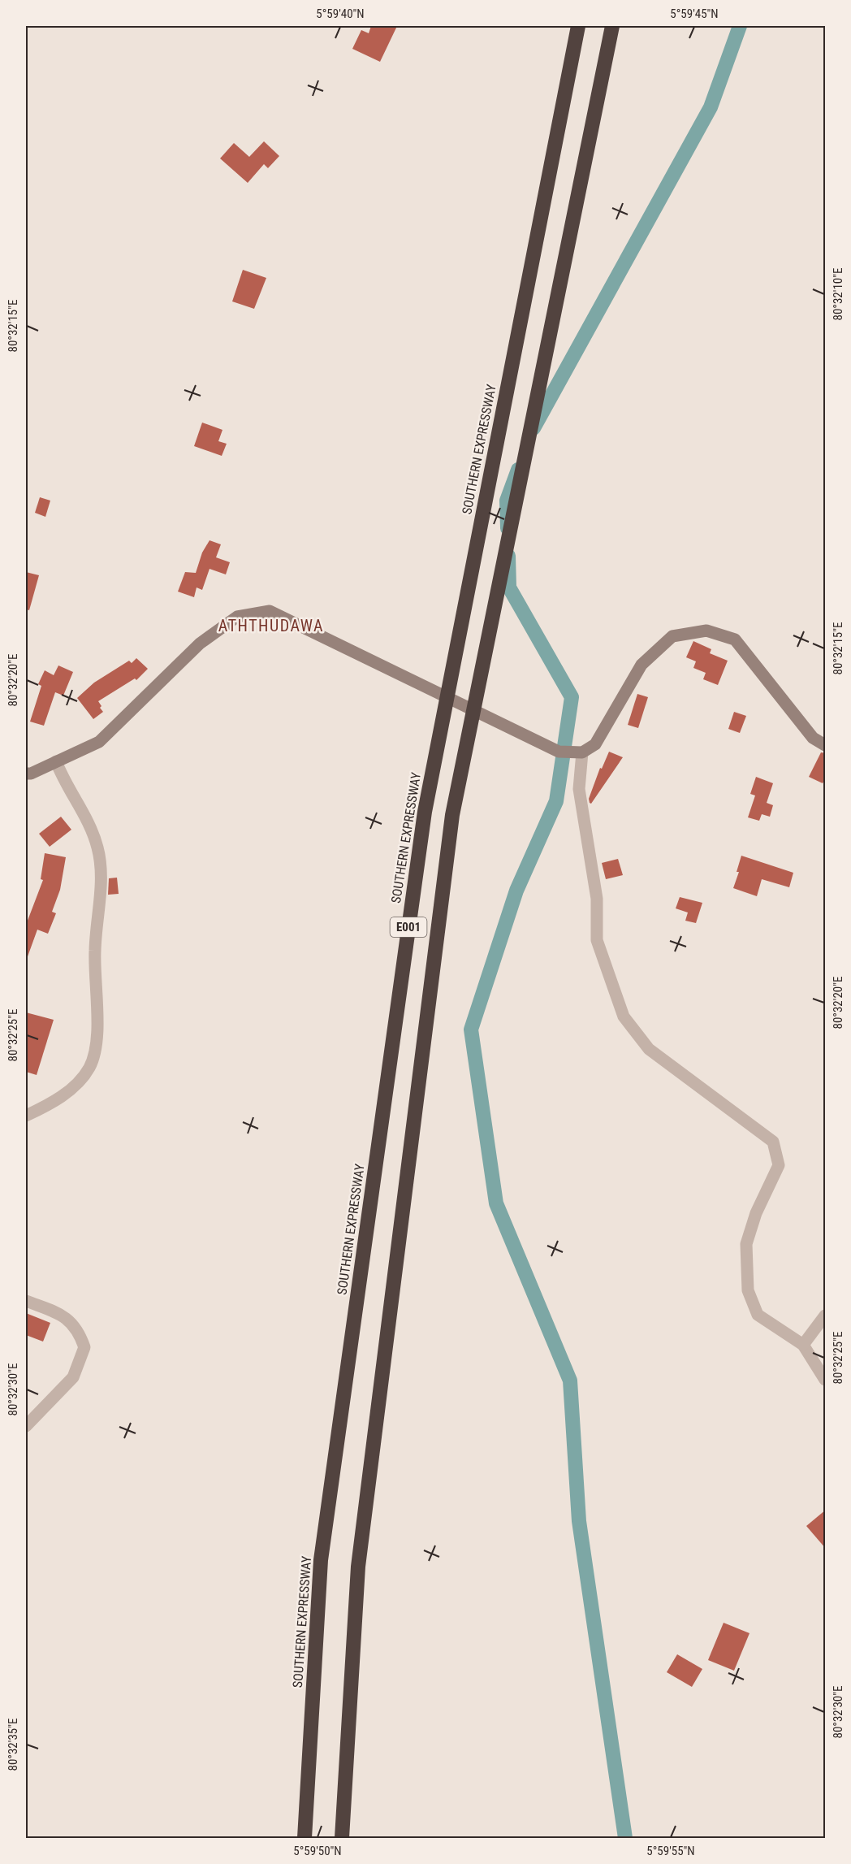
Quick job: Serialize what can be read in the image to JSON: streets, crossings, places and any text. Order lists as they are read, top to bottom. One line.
{"streets":{"highway":["SOUTHERN EXPRESSWAY","E001"]},"districts":["ATHTHUDAWA"],"coordinates":["5°59'40\"N","5°59'45\"N","80°32'10\"E","80°32'15\"E","80°32'20\"E","80°32'25\"E","80°32'30\"E","80°32'35\"E","5°59'50\"N","5°59'55\"N"]}
